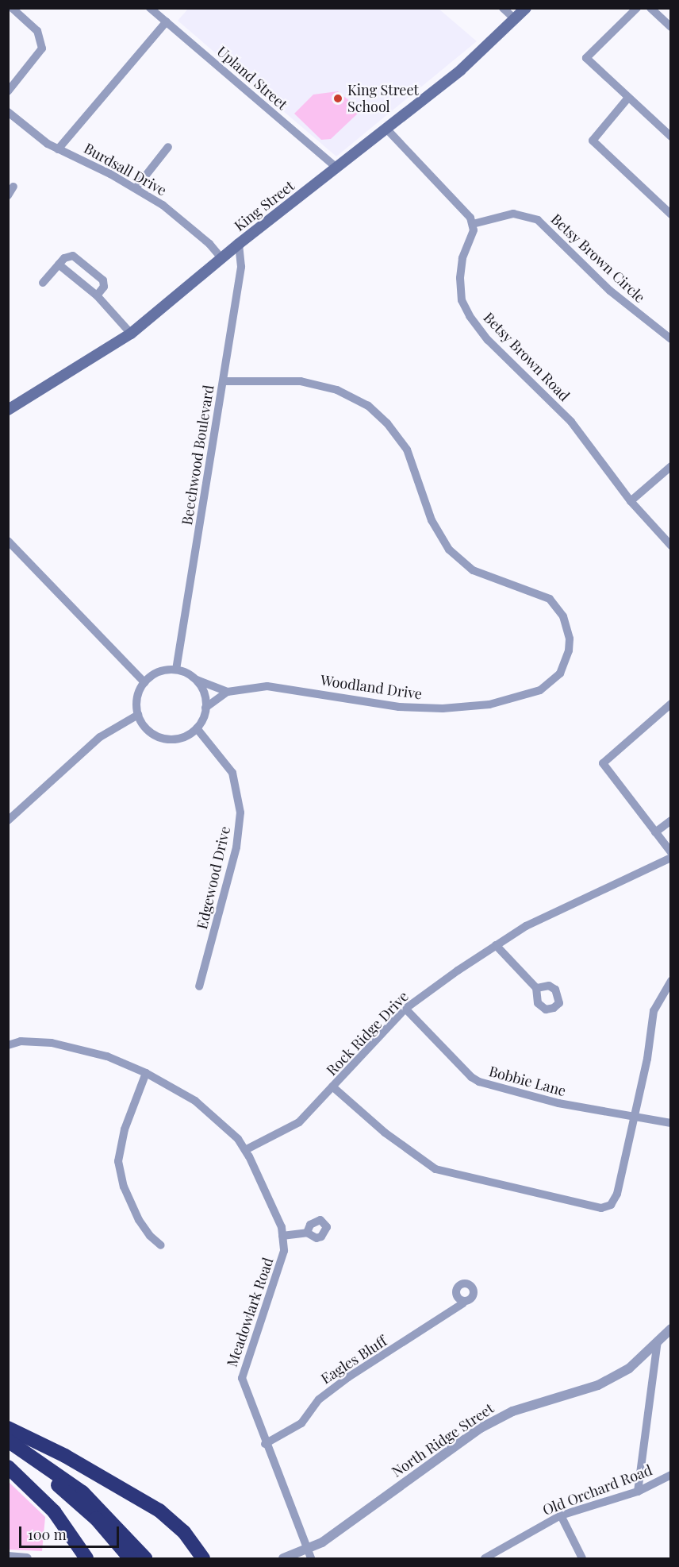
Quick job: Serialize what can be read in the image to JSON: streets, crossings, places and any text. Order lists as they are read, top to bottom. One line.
{"streets":{"main road":["King Street"],"street":["Upland Street","Burdsall Drive","Betsy Brown Circle","Betsy Brown Road","Beechwood Boulevard","Woodland Drive","Edgewood Drive","Rock Ridge Drive","Bobbie Lane","Meadowlark Road","Eagles Bluff","North Ridge Street","Old Orchard Road"]},"crossings":[["Upland Street","King Street"],["Burdsall Drive","King Street"],["King Street","Beechwood Boulevard"],["Betsy Brown Circle","Betsy Brown Road"],["Beechwood Boulevard","Woodland Drive"],["Beechwood Boulevard","Edgewood Drive"],["Woodland Drive","Edgewood Drive"],["Rock Ridge Drive","Bobbie Lane"],["Meadowlark Road","Eagles Bluff"],["Meadowlark Road","North Ridge Street"]],"places":["King Street School"],"scale_bar":"100 m"}
